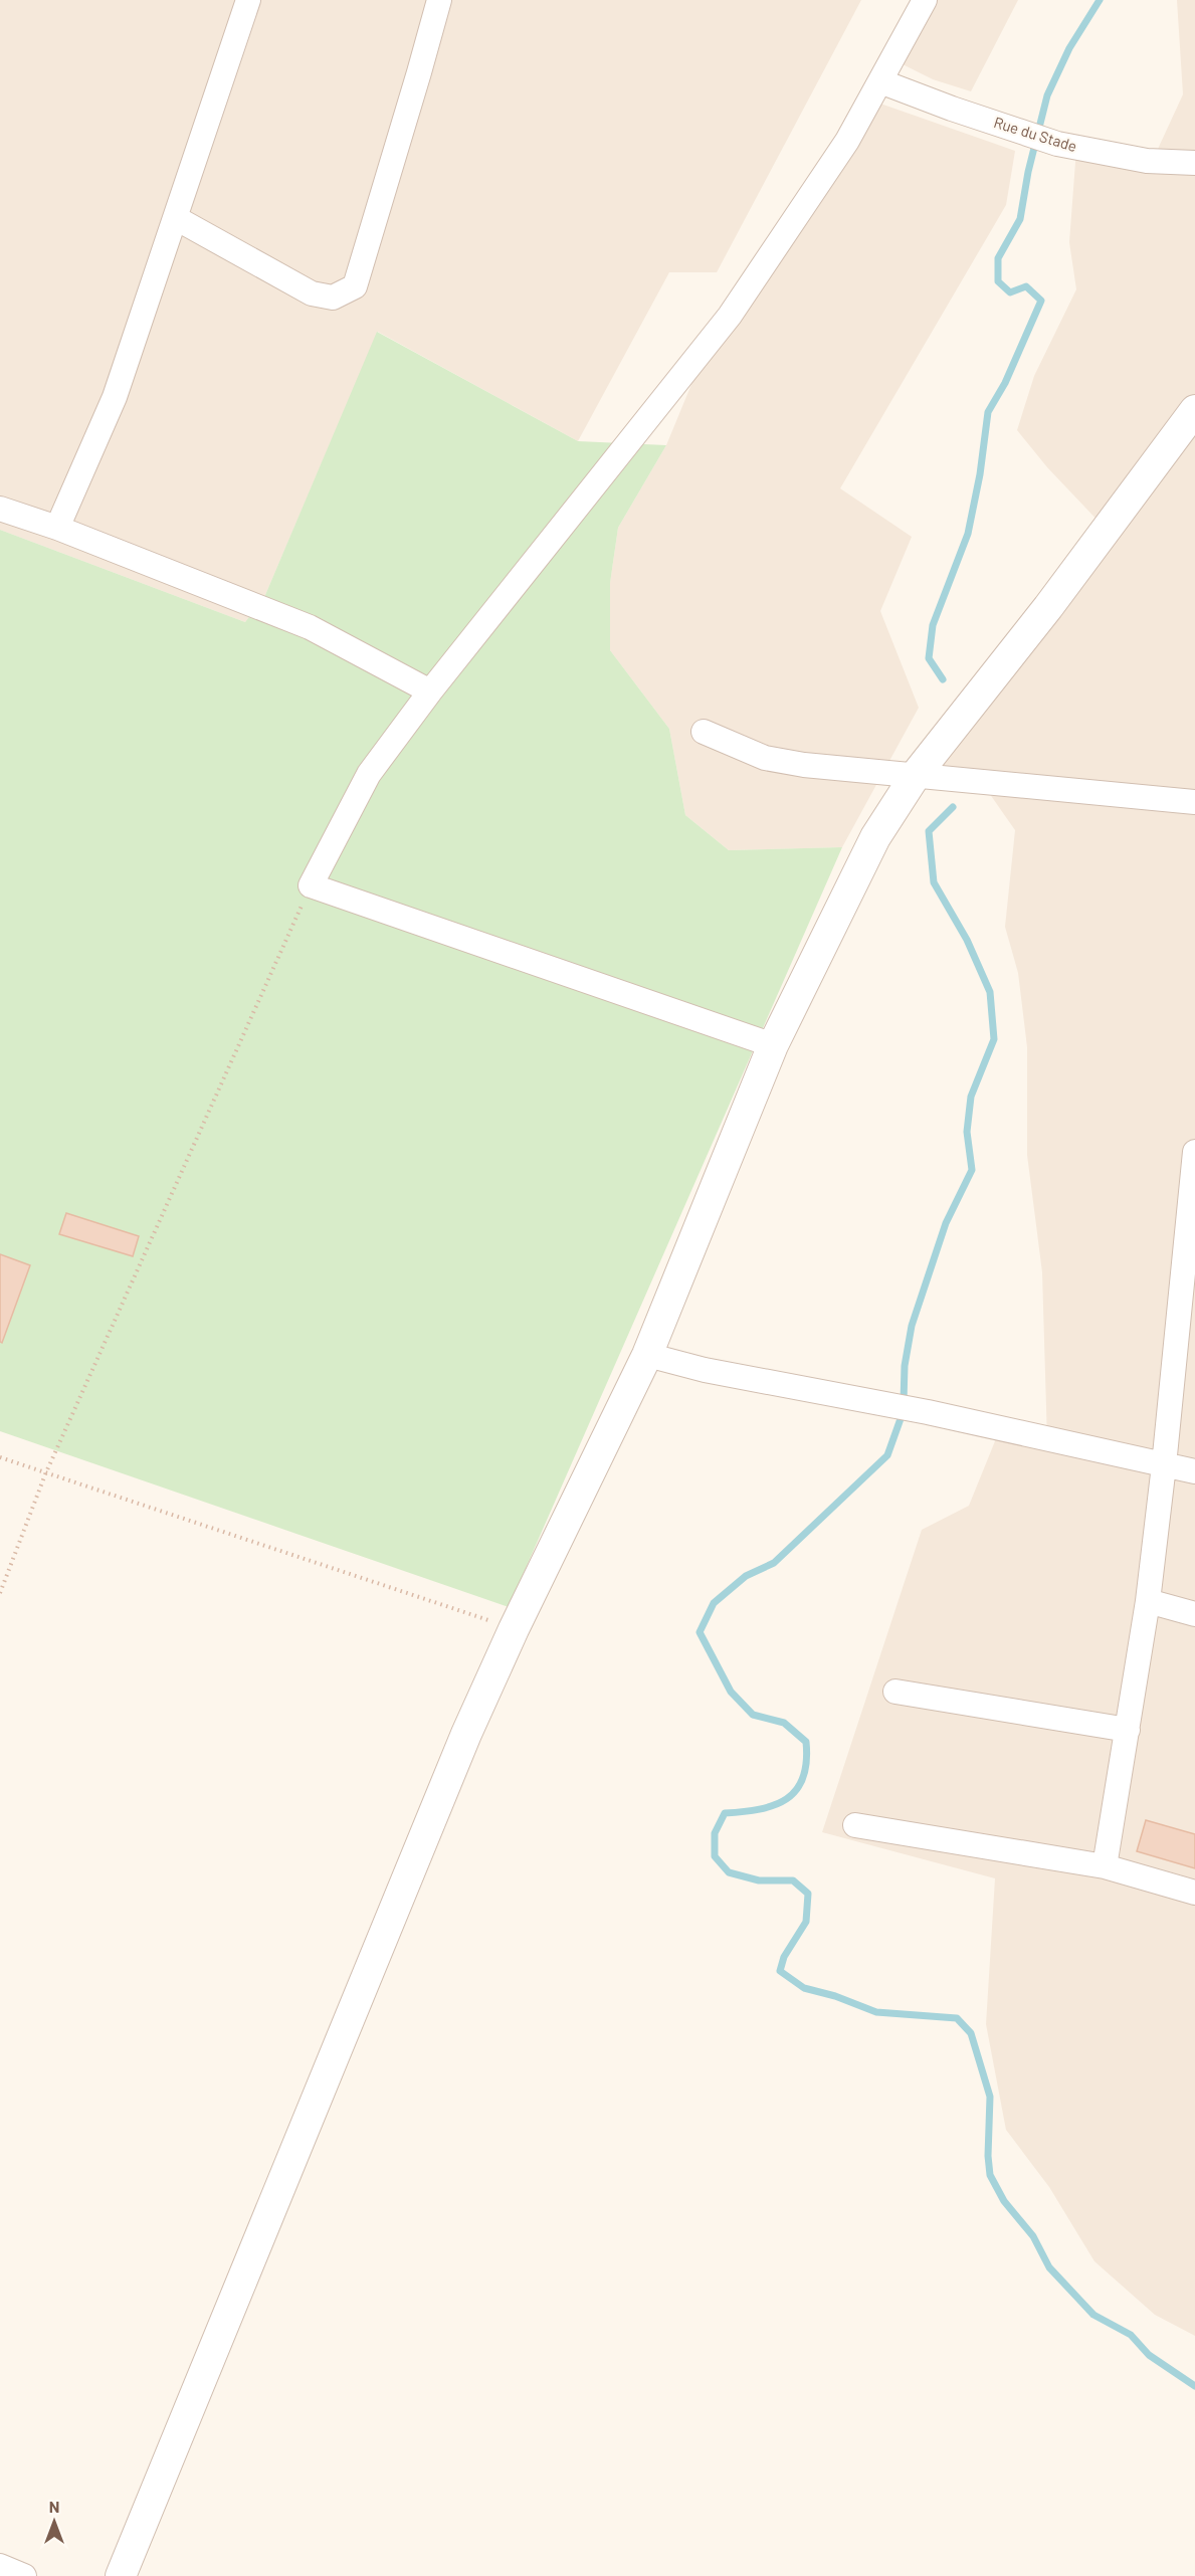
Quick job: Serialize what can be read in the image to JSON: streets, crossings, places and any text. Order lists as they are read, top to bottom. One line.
{"streets":{"street":["Rue du Stade"]},"north":"top"}
